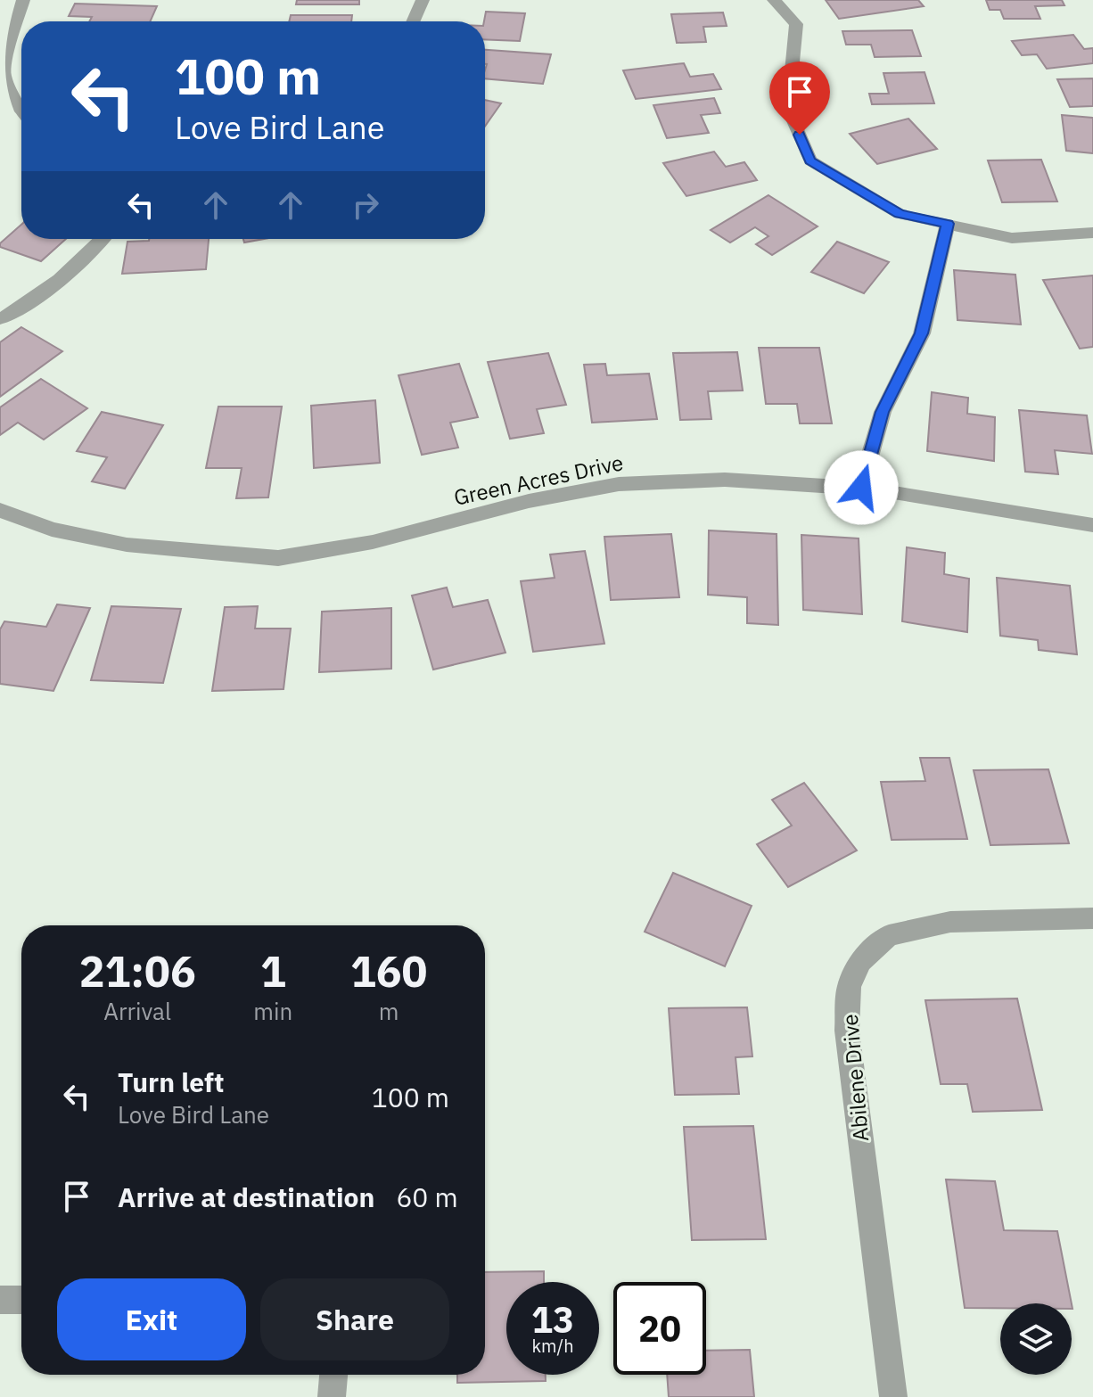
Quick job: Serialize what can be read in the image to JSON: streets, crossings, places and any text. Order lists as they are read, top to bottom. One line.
{"streets":{"street":["Green Acres Drive","Abilene Drive"]},"page":{"turn":["100 m","Love Bird Lane"],"eta":["21:06","Arrival","1","min","160","m"],"list":[{"name":"Turn left","note":"Love Bird Lane","value":"100 m"},{"name":"Arrive at destination","value":"60 m"}],"buttons":["Exit","Share"],"speed":"13 km/h","limit":"20"}}
